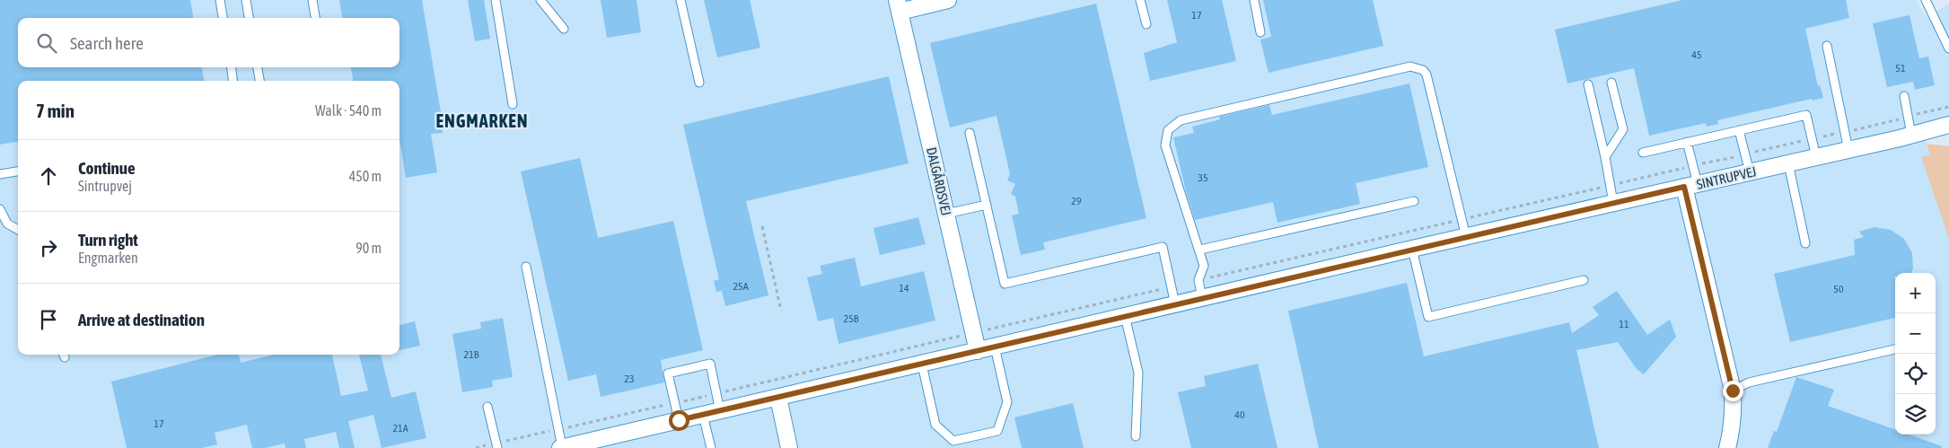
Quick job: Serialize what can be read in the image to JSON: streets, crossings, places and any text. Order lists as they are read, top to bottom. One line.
{"streets":{"street":["SINTRUPVEJ","DALGÅRDSVEJ"]},"crossings":[["SINTRUPVEJ","DALGÅRDSVEJ"]],"districts":["ENGMARKEN"],"house_numbers":["17","45","51","35","29","25A","14","50","25B","11","21B","23","40","17","21A"],"page":{"search":"Search here","heading":["7 min","Walk · 540 m"],"list":[["Continue","Sintrupvej","450 m"],["Turn right","Engmarken","90 m"],"Arrive at destination"],"map_buttons":["+","−"]}}
